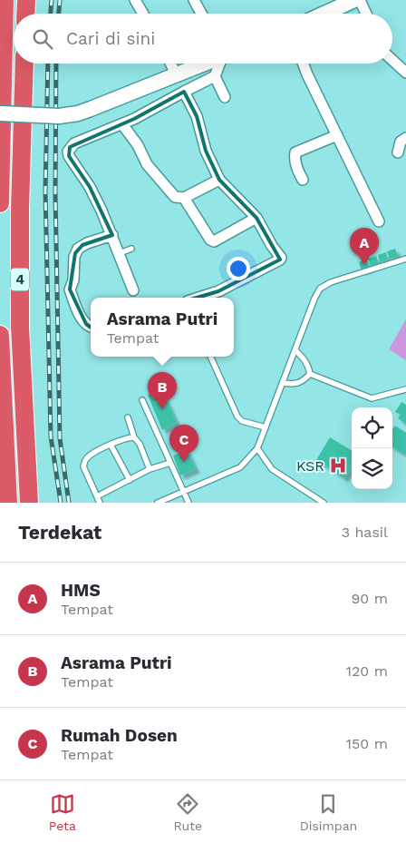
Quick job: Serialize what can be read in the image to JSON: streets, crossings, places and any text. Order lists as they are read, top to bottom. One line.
{"streets":{"highway":["4"]},"places":{"hospital":["KSR"]},"page":{"search":"Cari di sini","pins":["A","B","C"],"popup":["Asrama Putri","Tempat"],"heading":["Terdekat","3 hasil"],"list":[{"mark":"A","name":"HMS","note":"Tempat","value":"90 m"},{"mark":"B","name":"Asrama Putri","note":"Tempat","value":"120 m"},{"mark":"C","name":"Rumah Dosen","note":"Tempat","value":"150 m"}],"nav":["Peta","Rute","Disimpan"]}}
